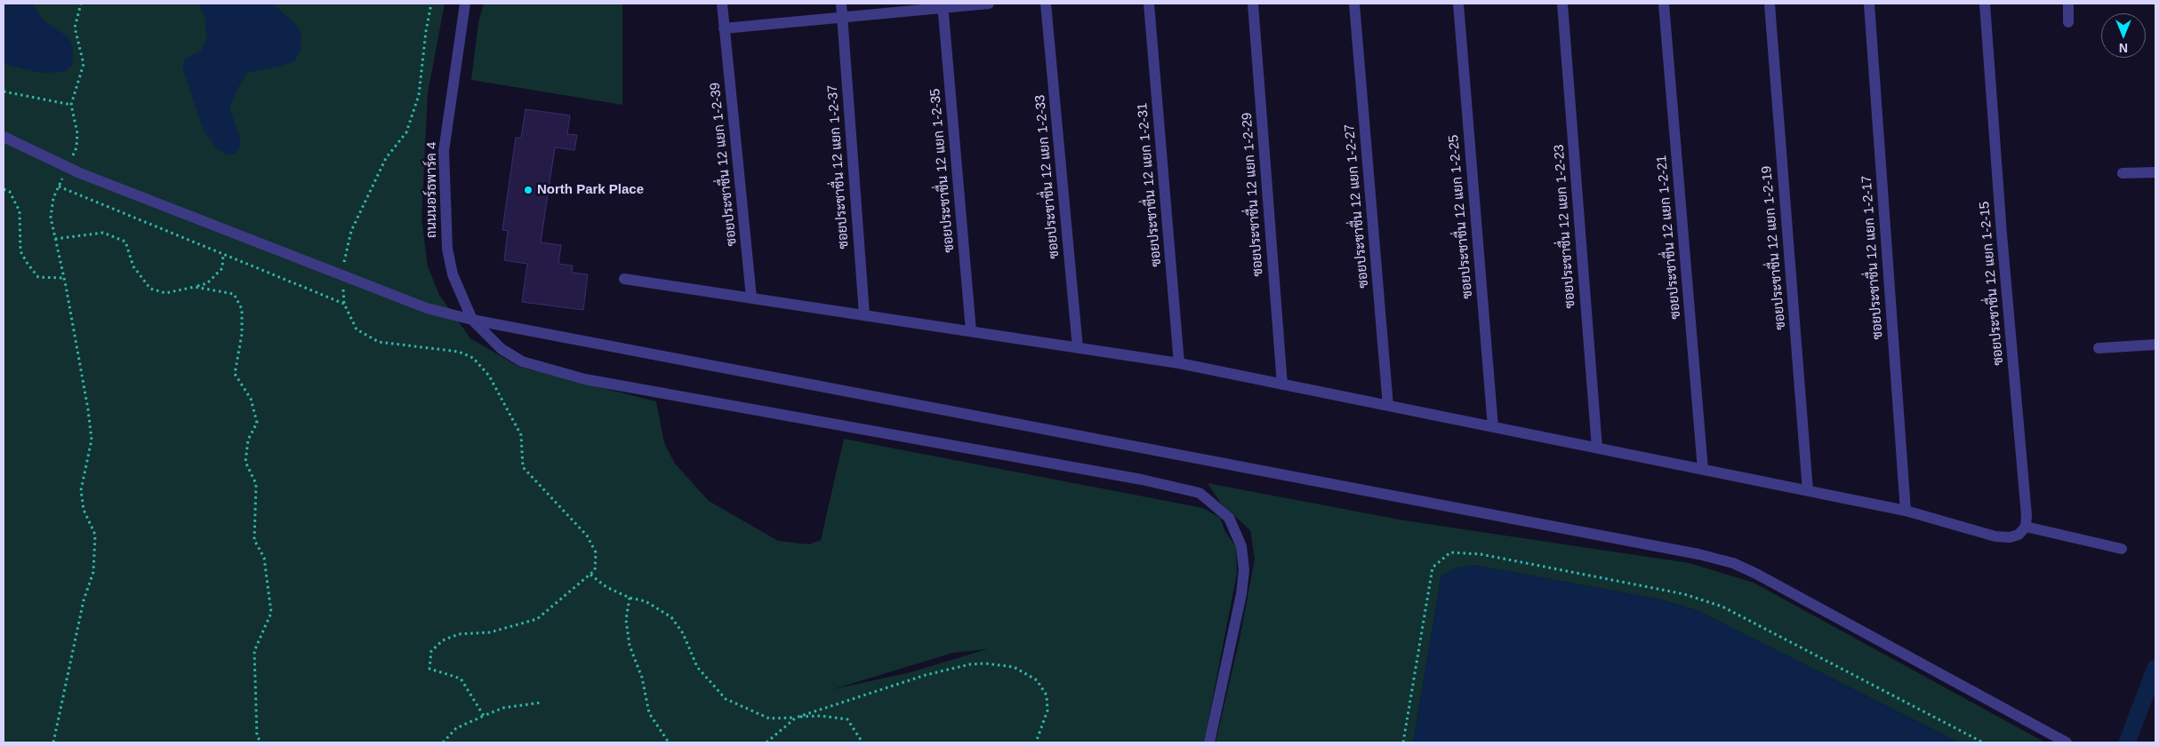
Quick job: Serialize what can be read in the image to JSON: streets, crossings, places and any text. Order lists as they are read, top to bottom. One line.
{"streets":{"street":["ซอยประชาชื่น 12 แยก 1-2-39","ซอยประชาชื่น 12 แยก 1-2-37","ซอยประชาชื่น 12 แยก 1-2-35","ซอยประชาชื่น 12 แยก 1-2-33","ซอยประชาชื่น 12 แยก 1-2-31","ถนนนอร์ธพาร์ค 4","ซอยประชาชื่น 12 แยก 1-2-29","ซอยประชาชื่น 12 แยก 1-2-27","ซอยประชาชื่น 12 แยก 1-2-25","ซอยประชาชื่น 12 แยก 1-2-23","ซอยประชาชื่น 12 แยก 1-2-21","ซอยประชาชื่น 12 แยก 1-2-19","ซอยประชาชื่น 12 แยก 1-2-17","ซอยประชาชื่น 12 แยก 1-2-15"]},"places":["North Park Place"],"north":"bottom"}
